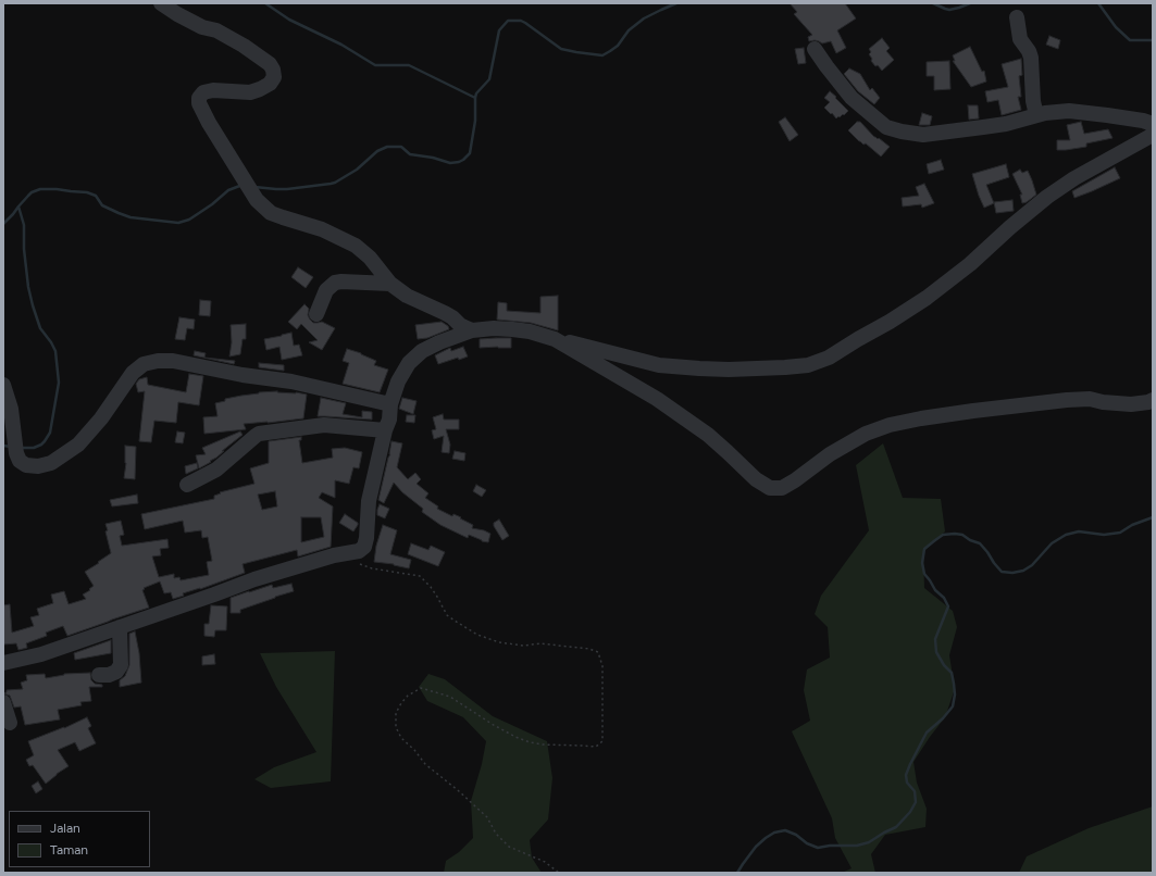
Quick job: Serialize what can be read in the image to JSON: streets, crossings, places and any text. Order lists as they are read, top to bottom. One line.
{"legend":["Jalan","Taman"]}
